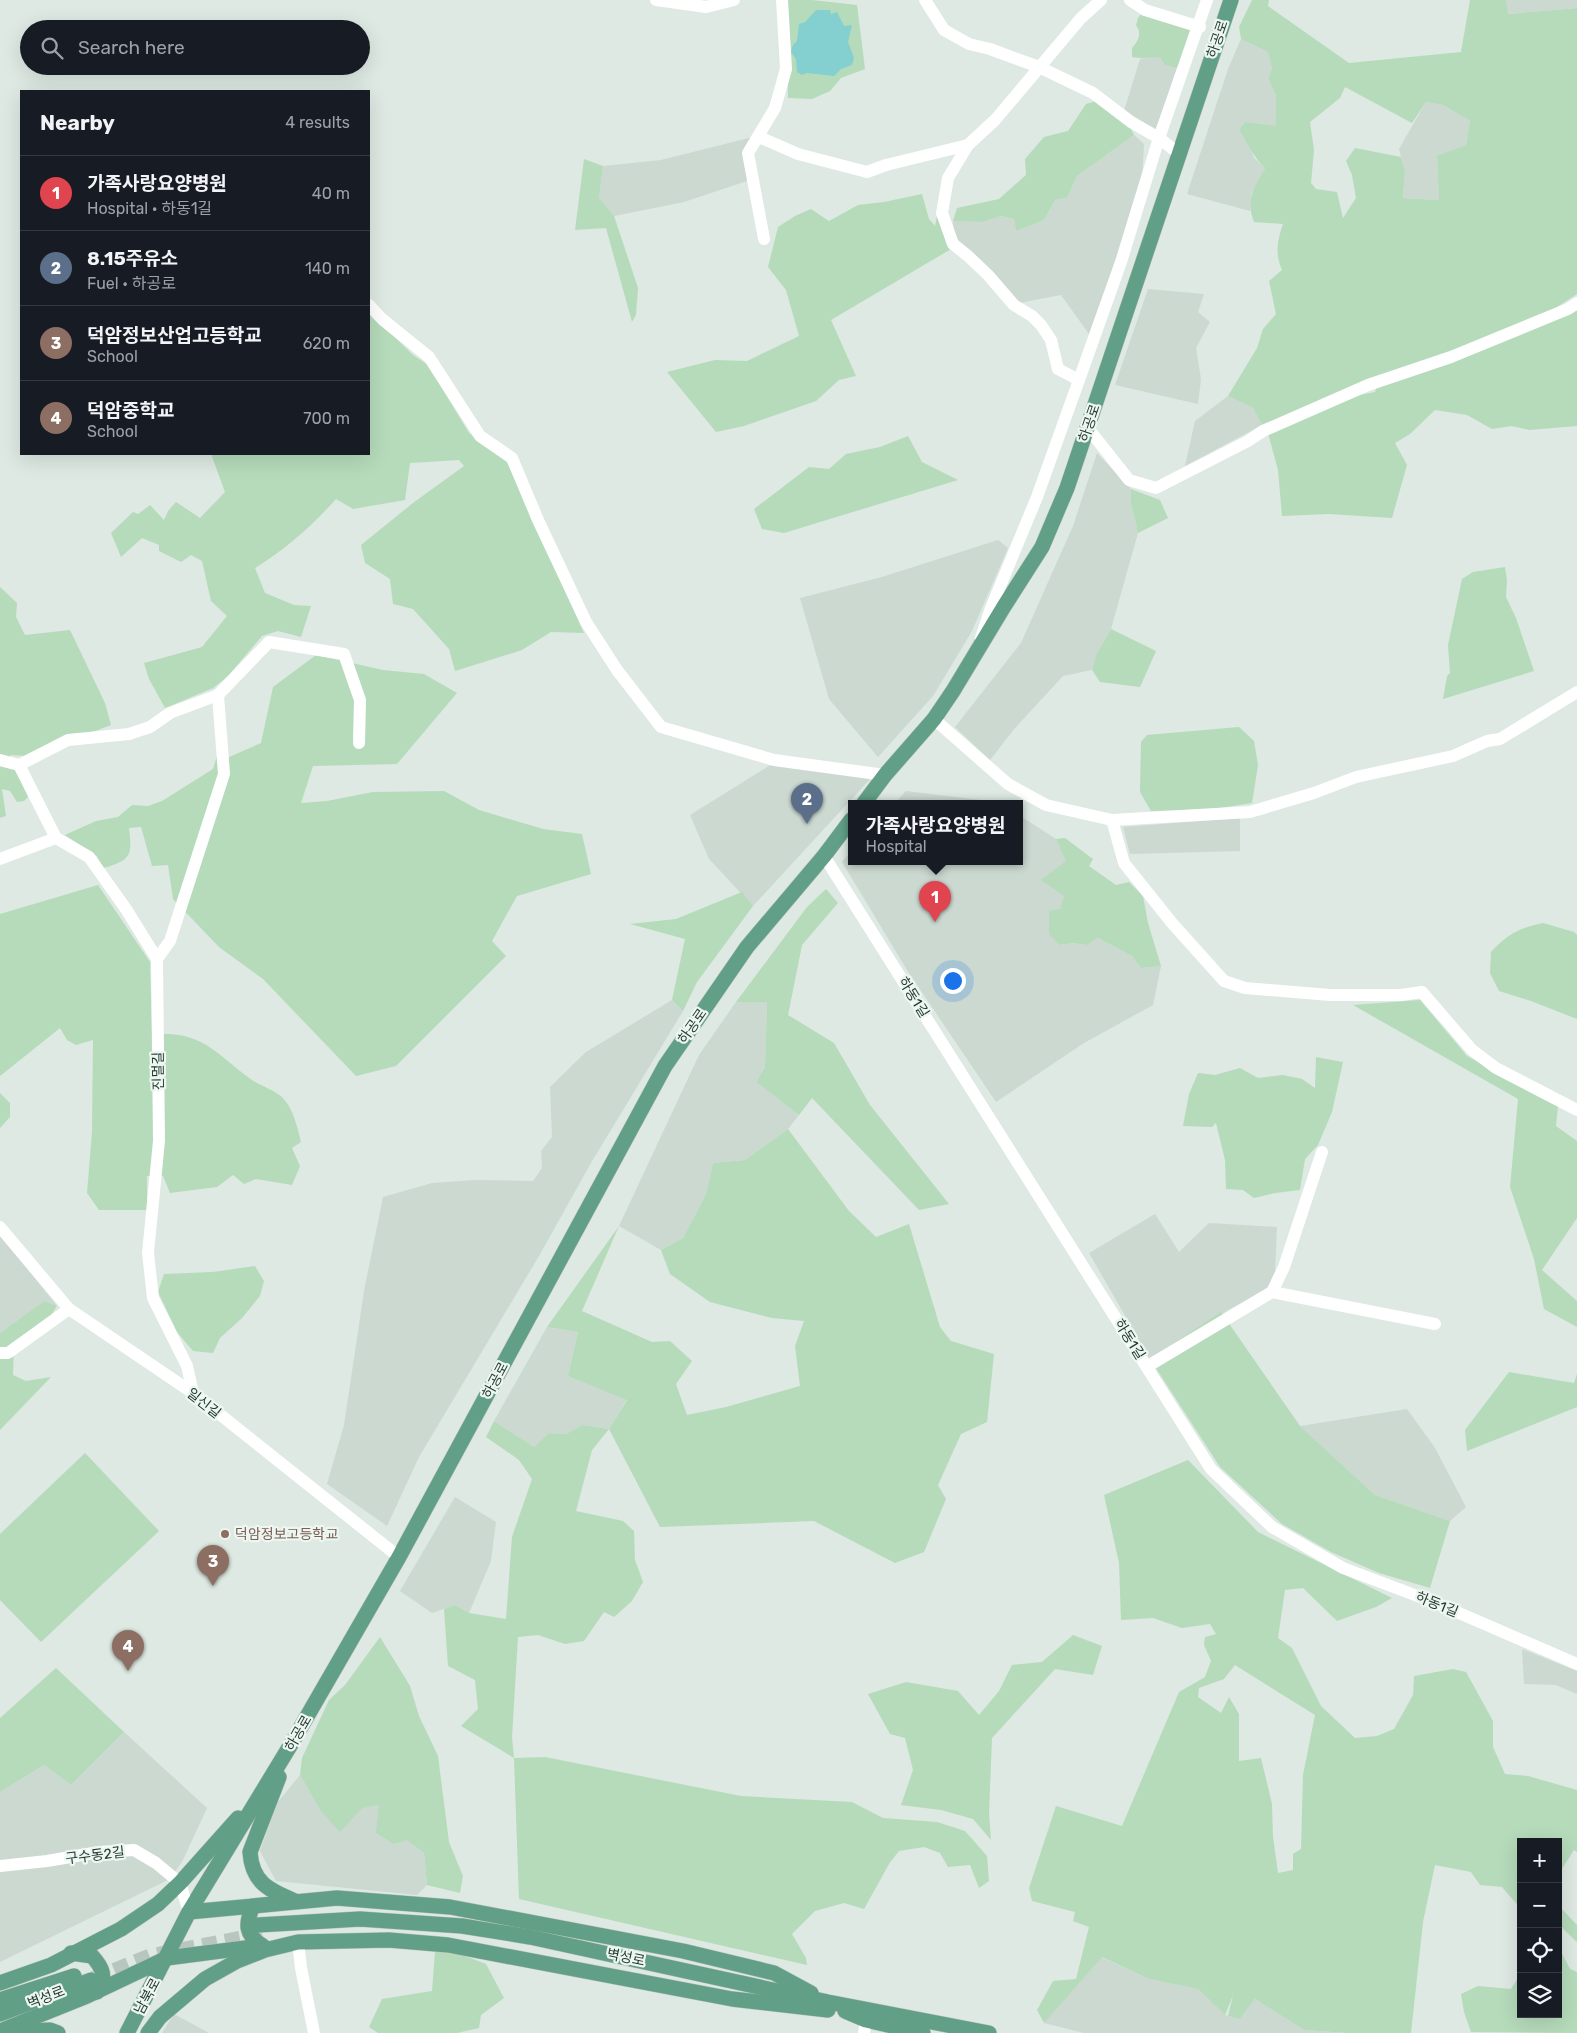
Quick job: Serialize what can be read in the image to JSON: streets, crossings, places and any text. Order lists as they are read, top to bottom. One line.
{"streets":{"main road":["하공로","벽성로","남북로"],"street":["하동1길","진멀길","일신길","구수동2길"]},"crossings":[["하공로","하동1길"],["하공로","일신길"],["하공로","남북로"],["진멀길","일신길"]],"places":["덕암정보고등학교"],"page":{"search":"Search here","heading":["Nearby","4 results"],"list":[{"mark":"1","name":"가족사랑요양병원","note":"Hospital · 하동1길","value":"40 m"},{"mark":"2","name":"8.15주유소","note":"Fuel · 하공로","value":"140 m"},{"mark":"3","name":"덕암정보산업고등학교","note":"School","value":"620 m"},{"mark":"4","name":"덕암중학교","note":"School","value":"700 m"}],"pins":["2","1","3","4"],"popup":["가족사랑요양병원","Hospital"],"map_buttons":["+","−"]}}
